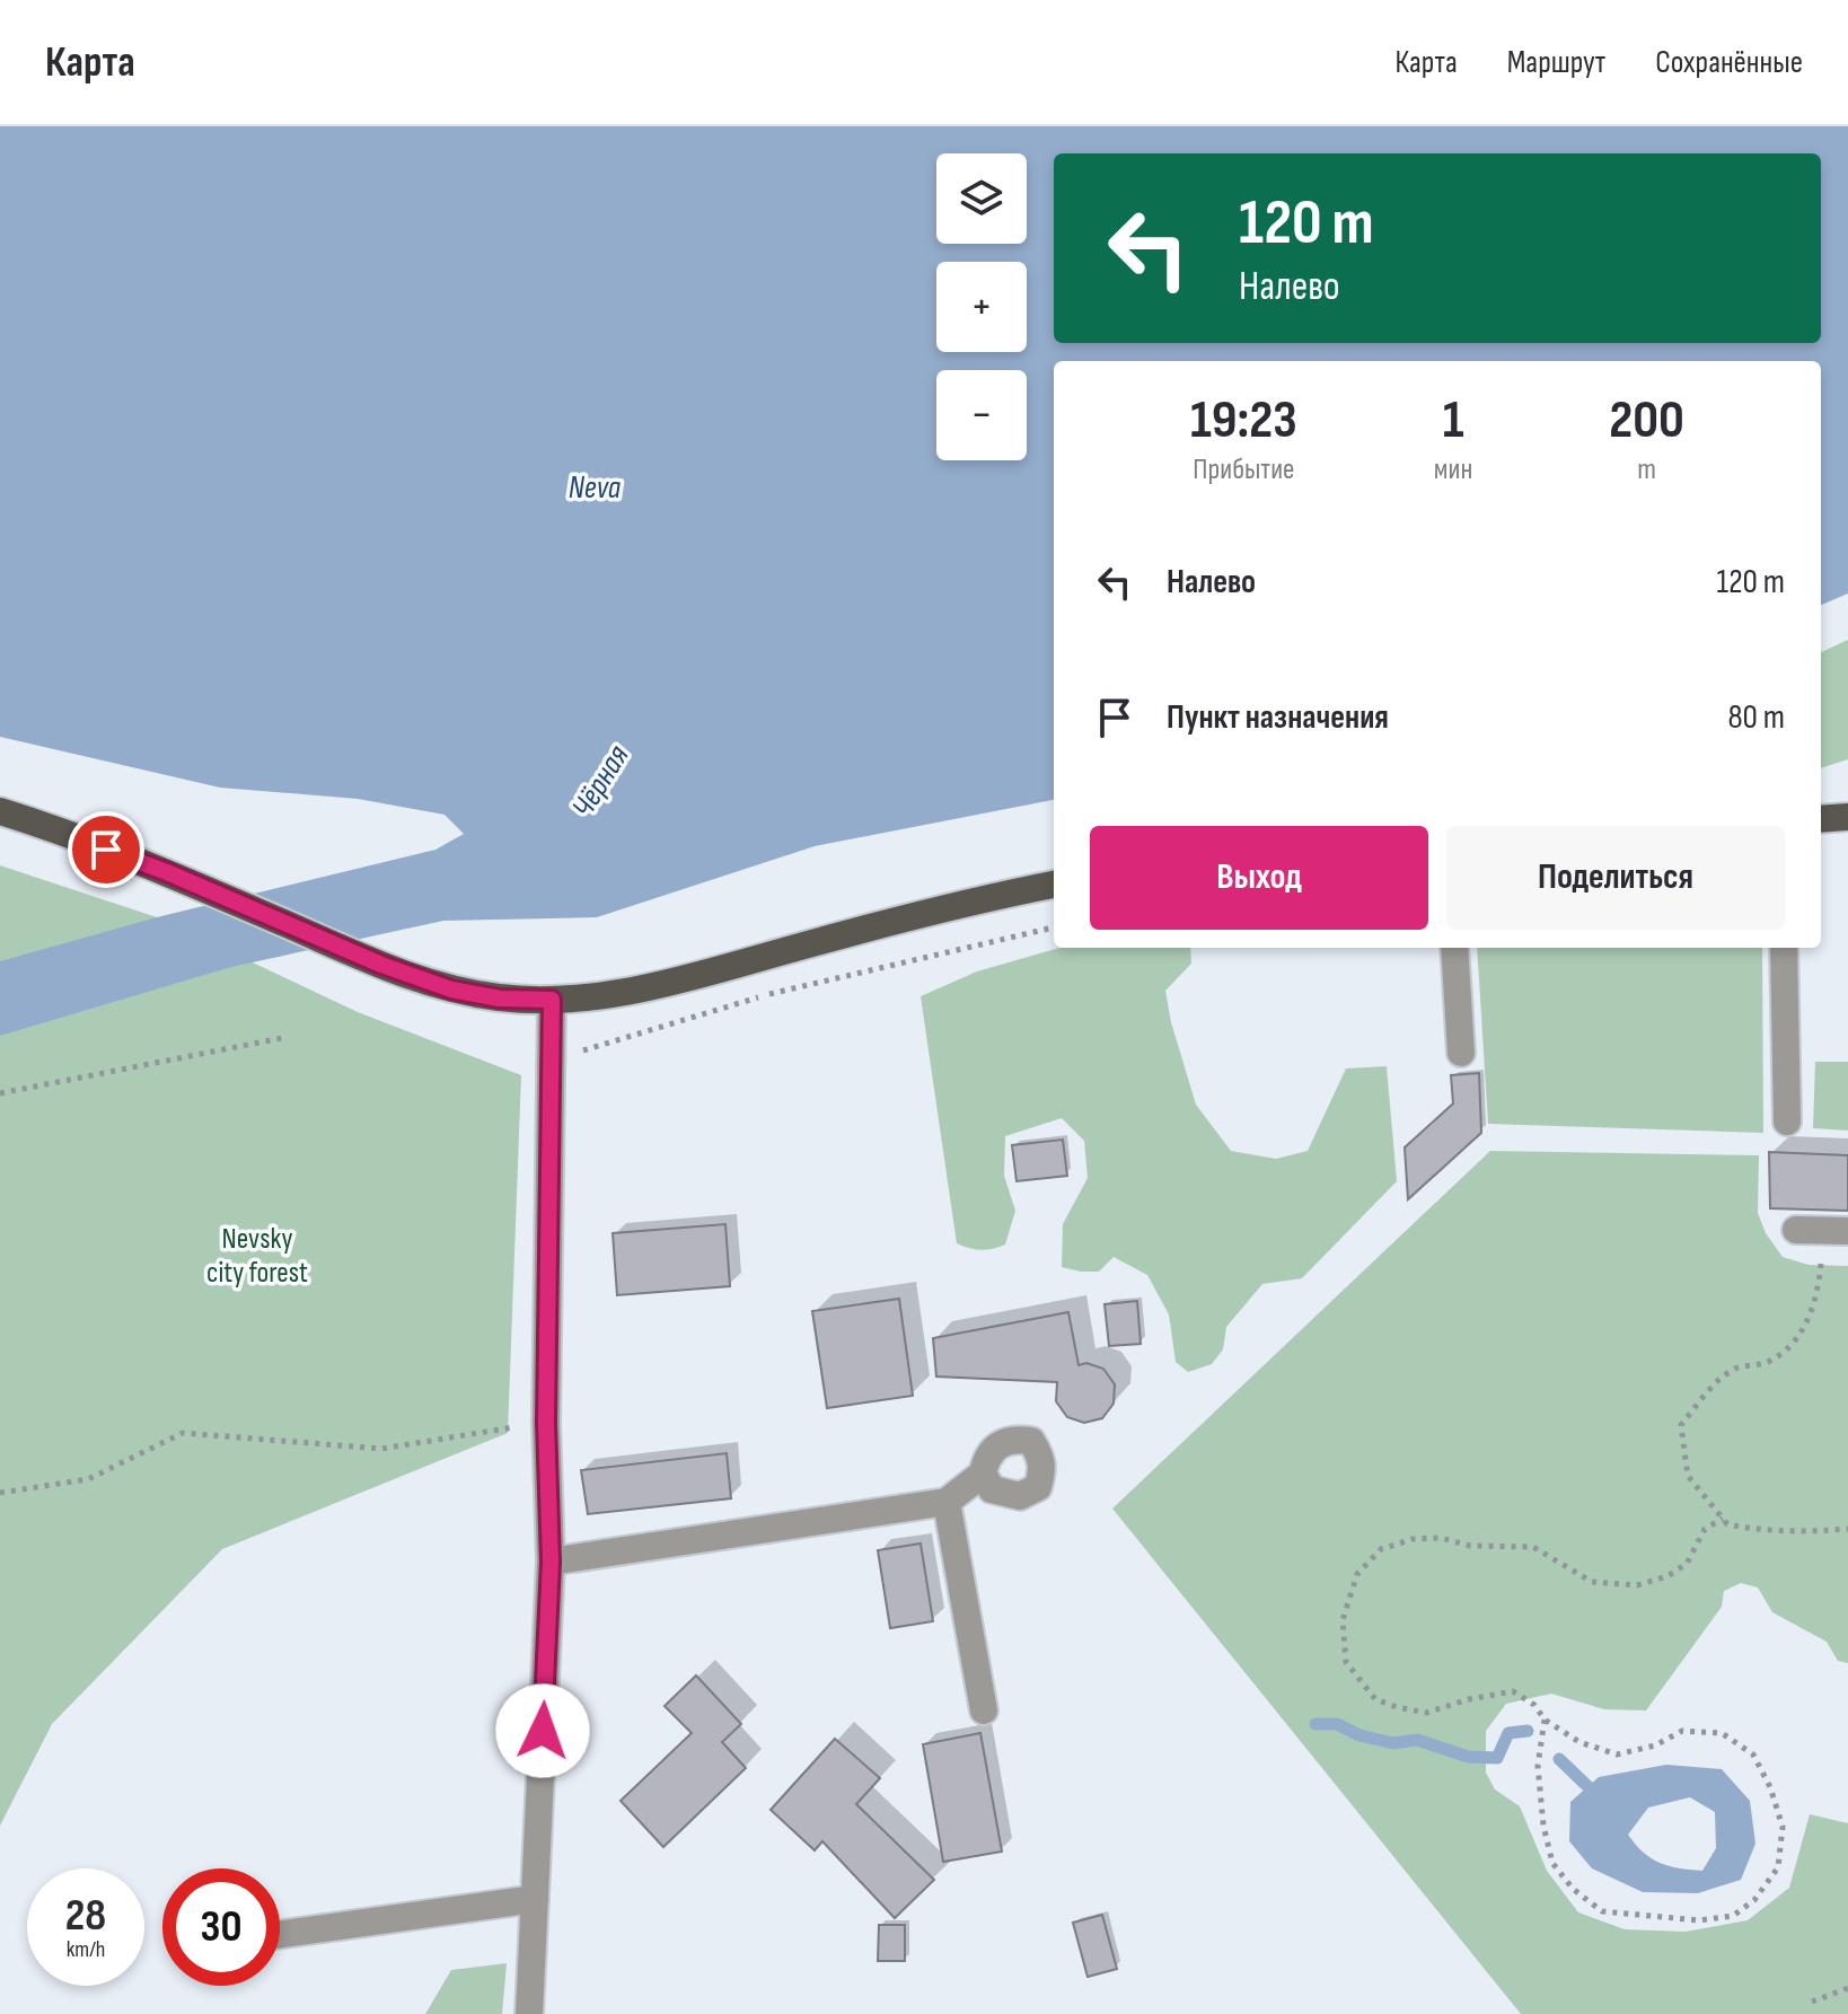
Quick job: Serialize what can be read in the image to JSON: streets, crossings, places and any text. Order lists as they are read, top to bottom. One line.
{"water":["Neva","Чёрная"],"parks":["Nevsky city forest"],"page":{"header":"Карта","nav":["Карта","Маршрут","Сохранённые"],"map_buttons":["+","−"],"turn":["120 m","Налево"],"eta":["19:23","Прибытие","1","мин","200","m"],"list":[{"name":"Налево","value":"120 m"},{"name":"Пункт назначения","value":"80 m"}],"buttons":["Выход","Поделиться"],"speed":"28 km/h","limit":"30"}}
